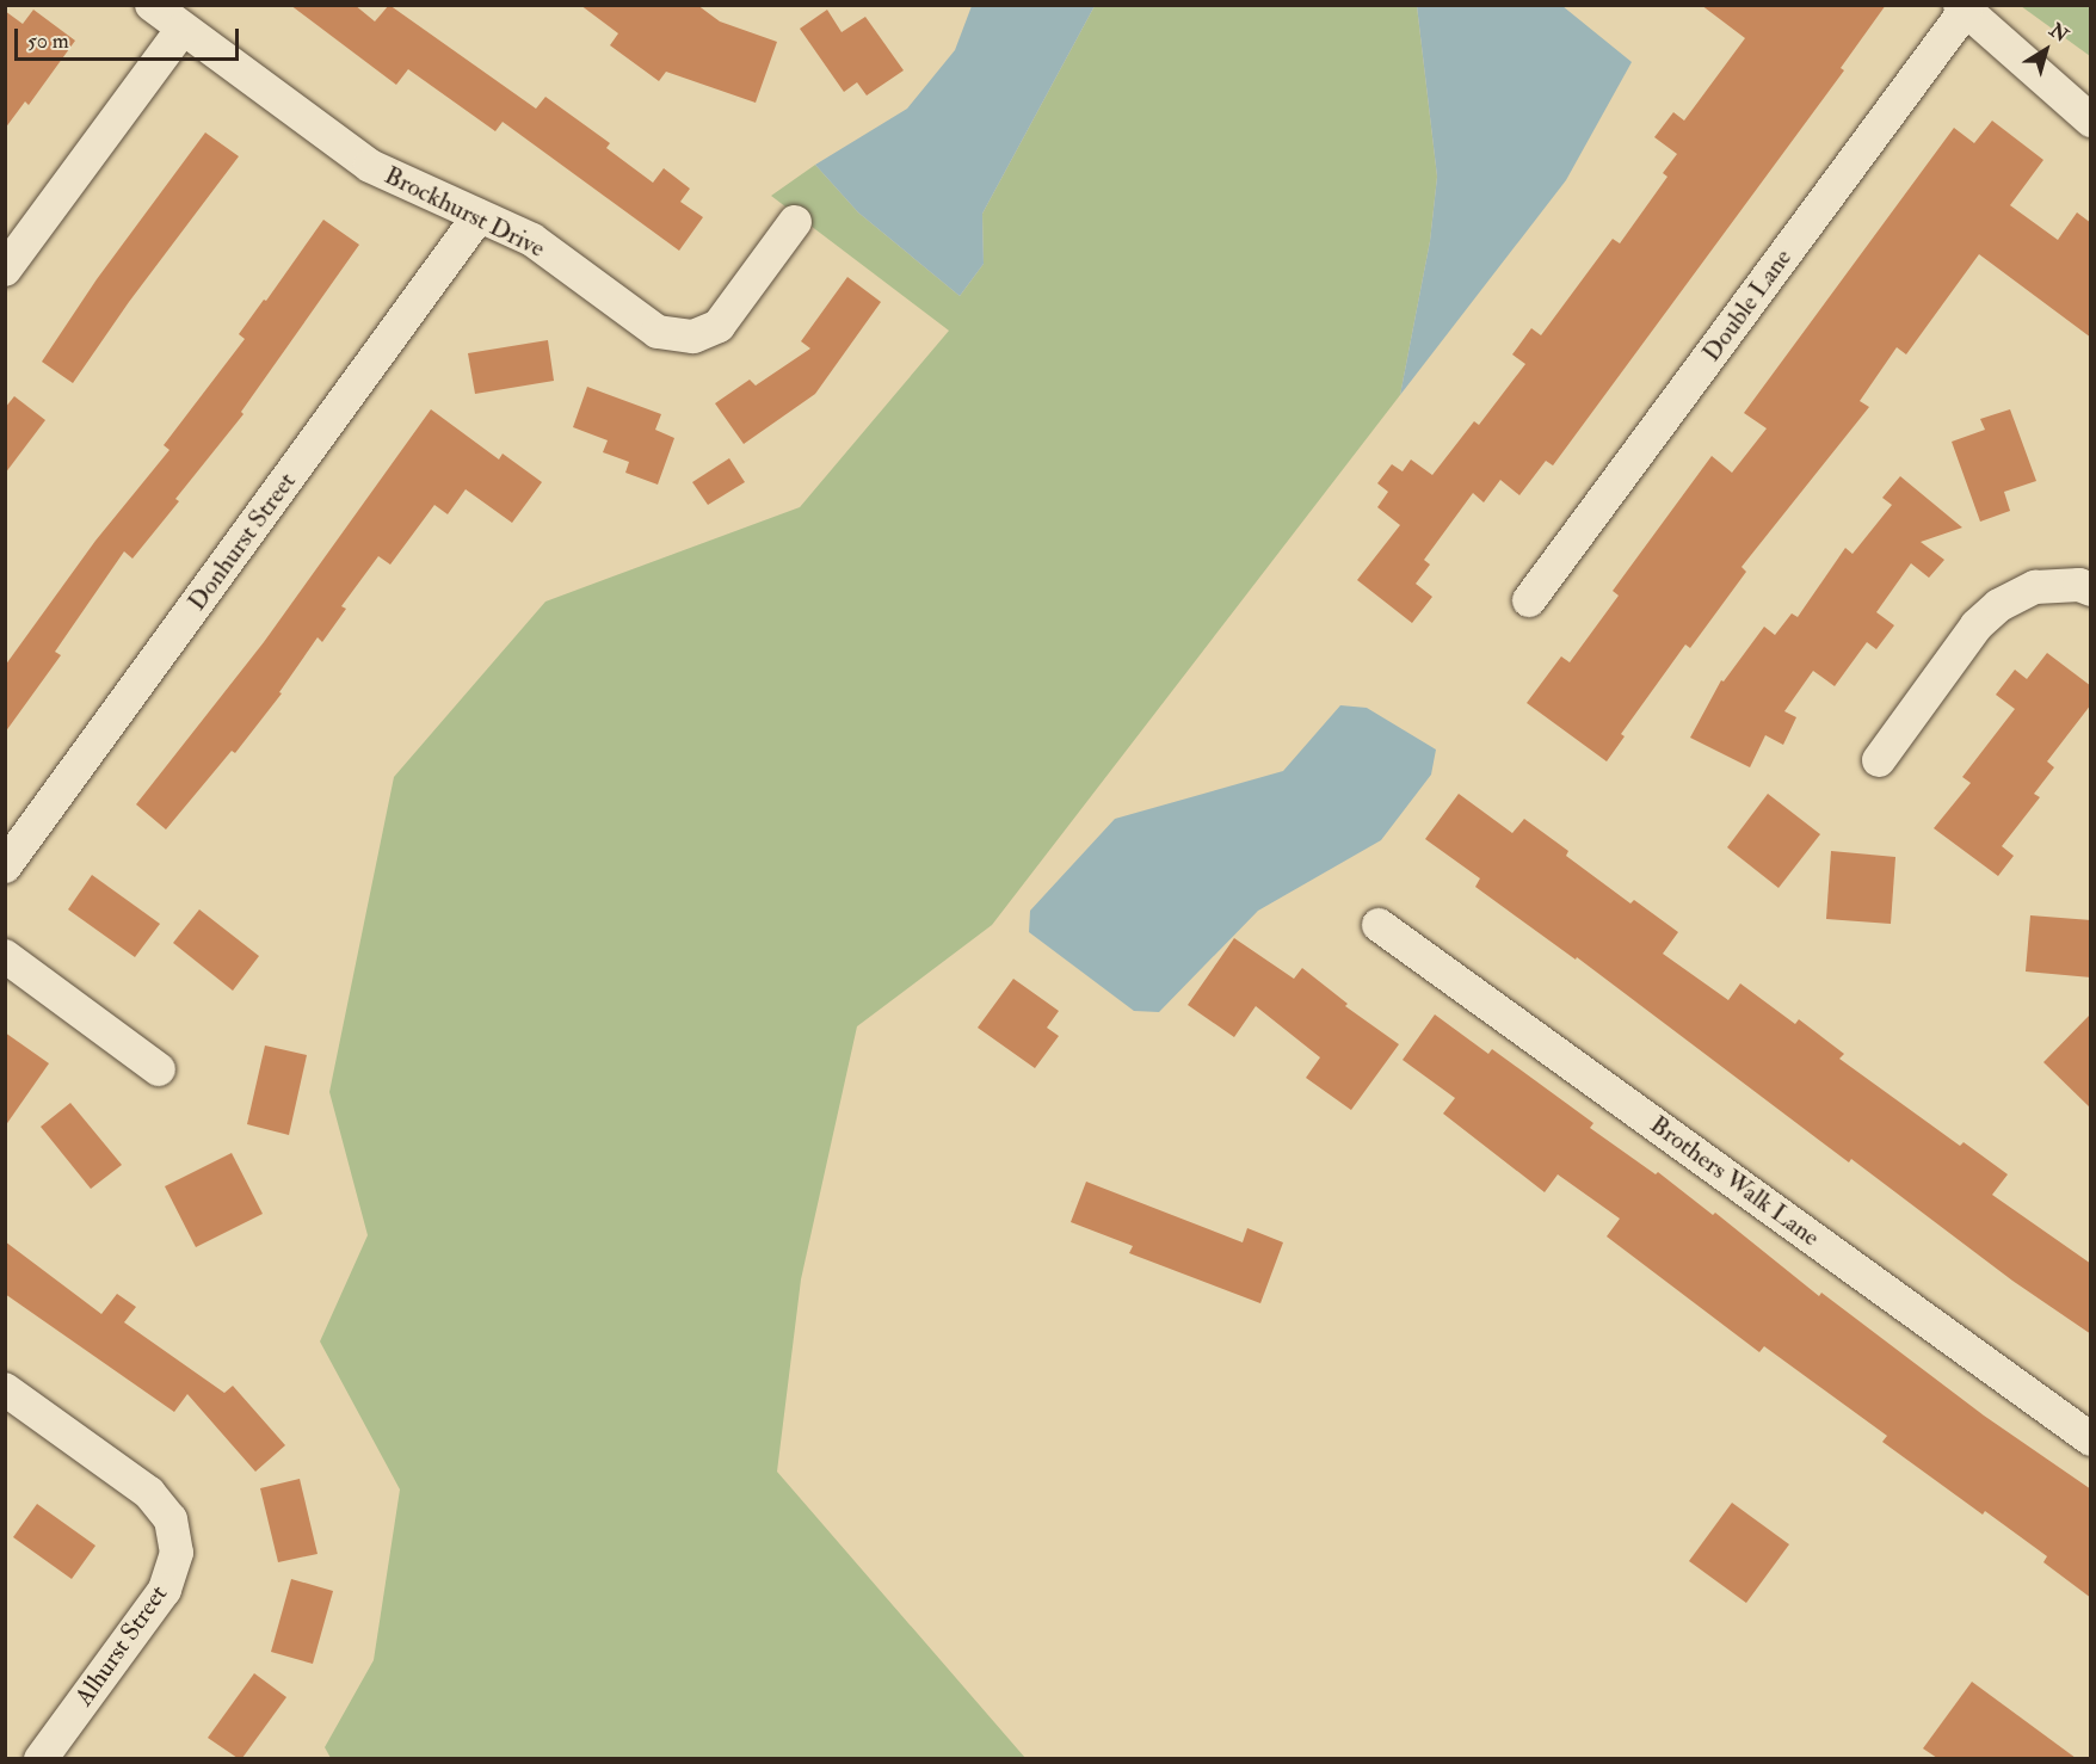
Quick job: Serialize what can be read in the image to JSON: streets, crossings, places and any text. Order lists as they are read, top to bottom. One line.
{"streets":{"street":["Brockhurst Drive","Double Lane","Donhurst Street","Brothers Walk Lane","Alhurst Street"]},"crossings":[["Brockhurst Drive","Donhurst Street"]],"scale_bar":"50 m","north":"top right"}
